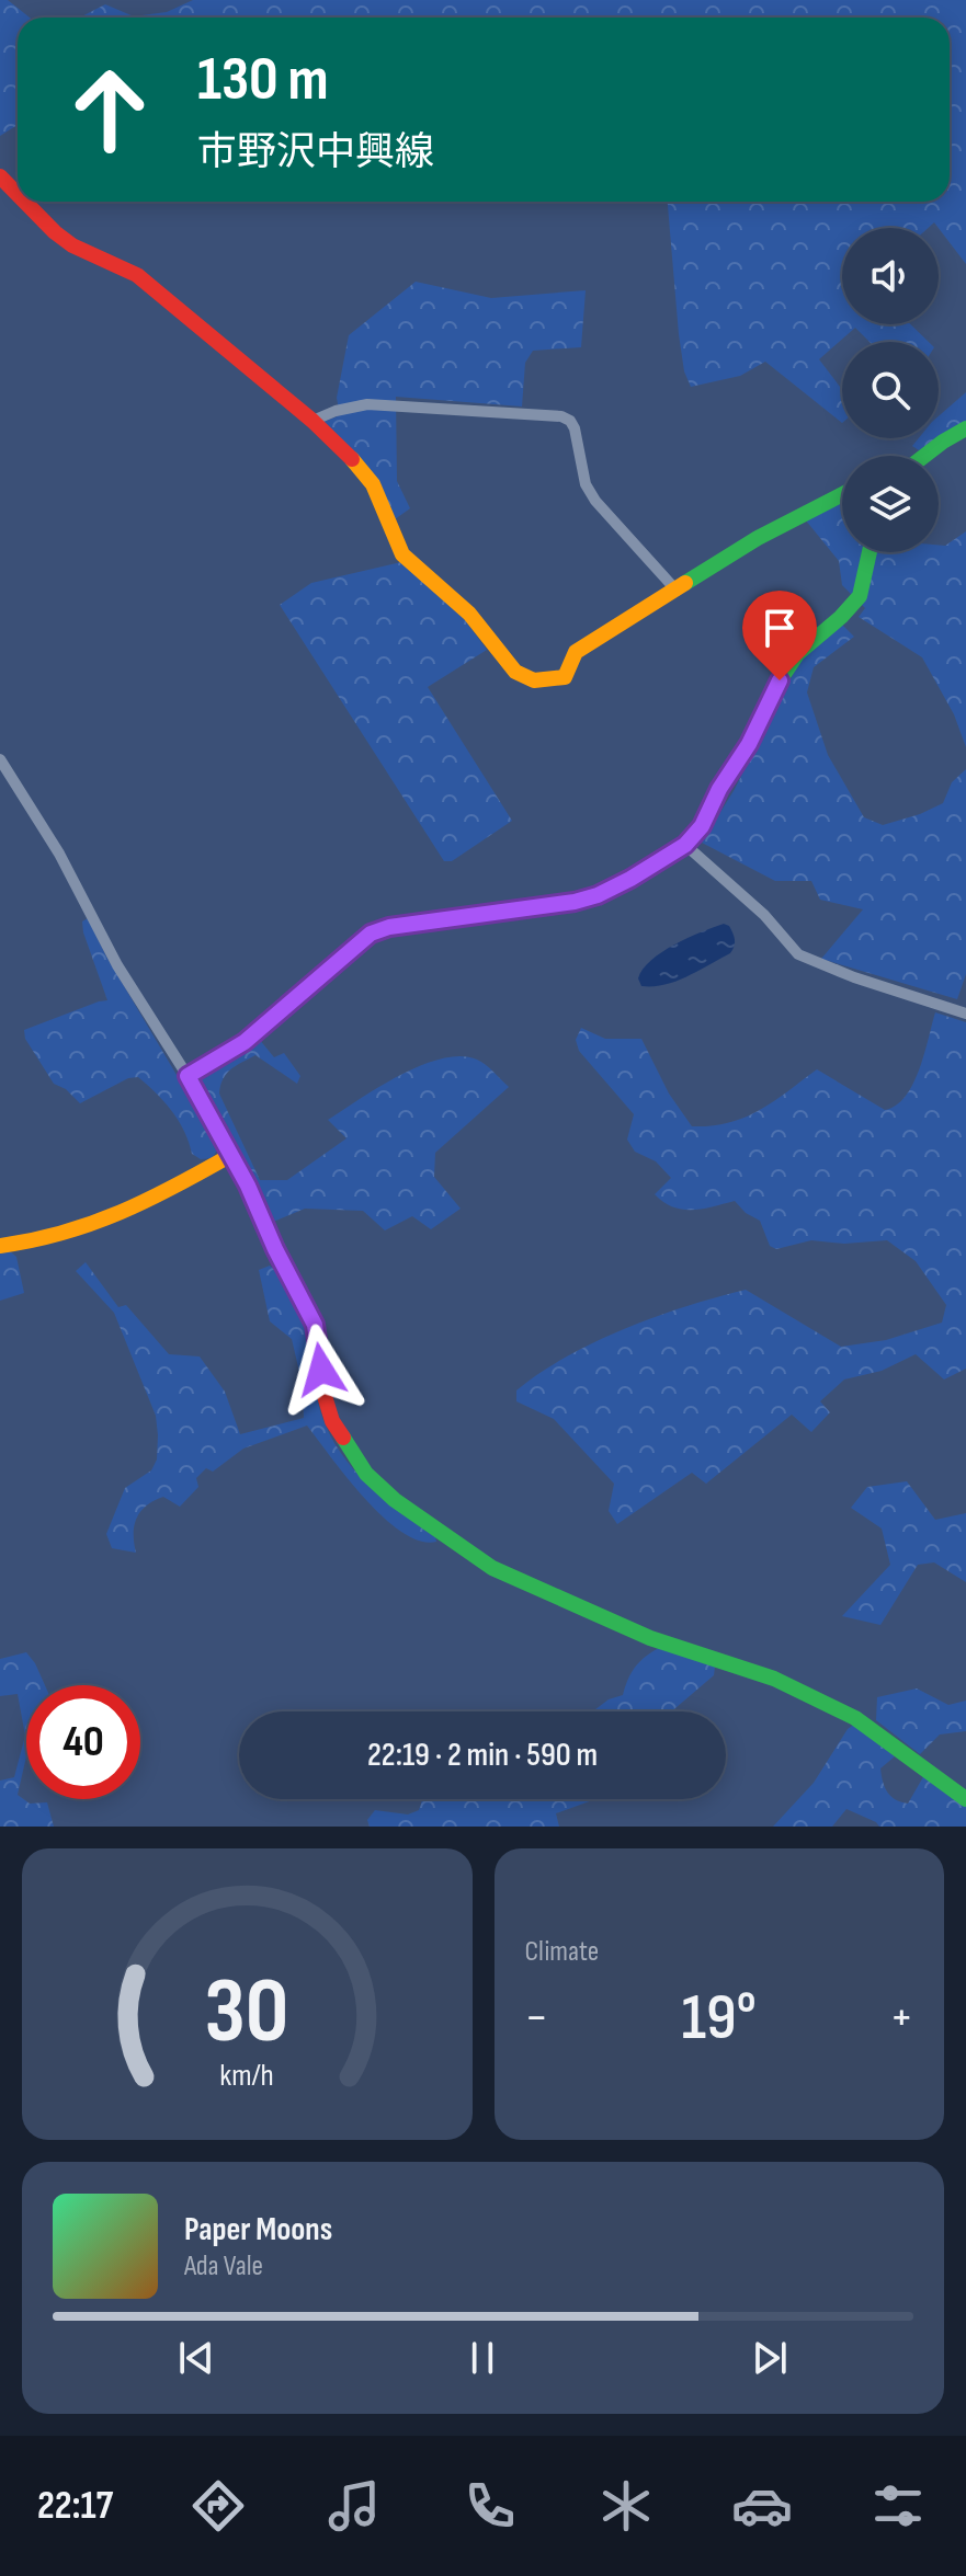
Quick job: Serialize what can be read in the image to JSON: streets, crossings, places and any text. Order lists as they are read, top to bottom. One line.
{"page":{"turn":["130 m","市野沢中興線"],"limit":"40","trip":"22:19 · 2 min · 590 m","tile":"Climate","heat":["−","19°","+"],"song":["Paper Moons","Ada Vale"],"tabs":"22:17","gauge":["30","km/h"]}}
